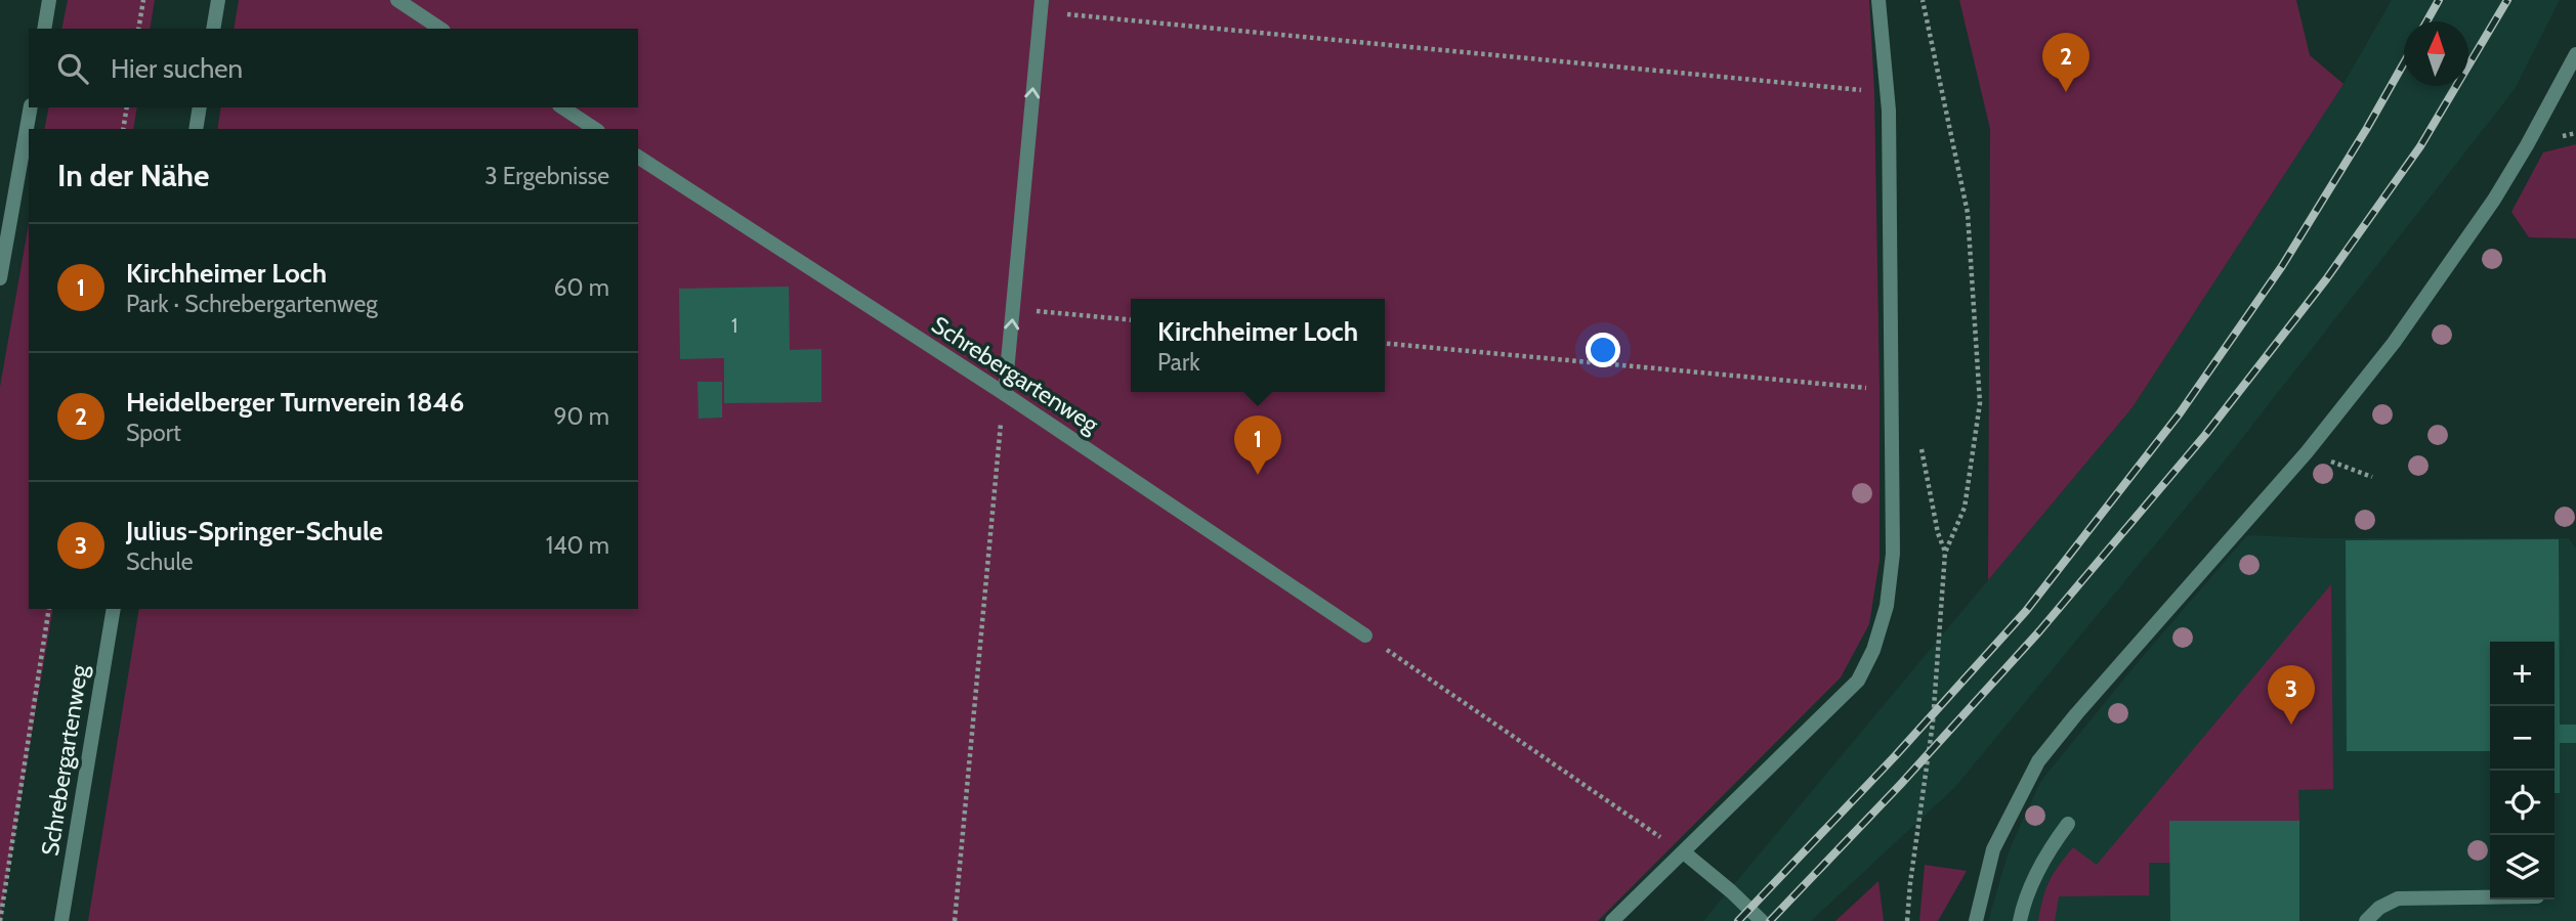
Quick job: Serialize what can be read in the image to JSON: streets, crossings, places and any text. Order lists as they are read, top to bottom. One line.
{"streets":{"street":["Schrebergartenweg"]},"house_numbers":["1"],"north":"top","page":{"search":"Hier suchen","pins":["2","1","3"],"heading":["In der Nähe","3 Ergebnisse"],"list":[{"mark":"1","name":"Kirchheimer Loch","note":"Park · Schrebergartenweg","value":"60 m"},{"mark":"2","name":"Heidelberger Turnverein 1846","note":"Sport","value":"90 m"},{"mark":"3","name":"Julius-Springer-Schule","note":"Schule","value":"140 m"}],"popup":["Kirchheimer Loch","Park"],"map_buttons":["+","−"]}}
